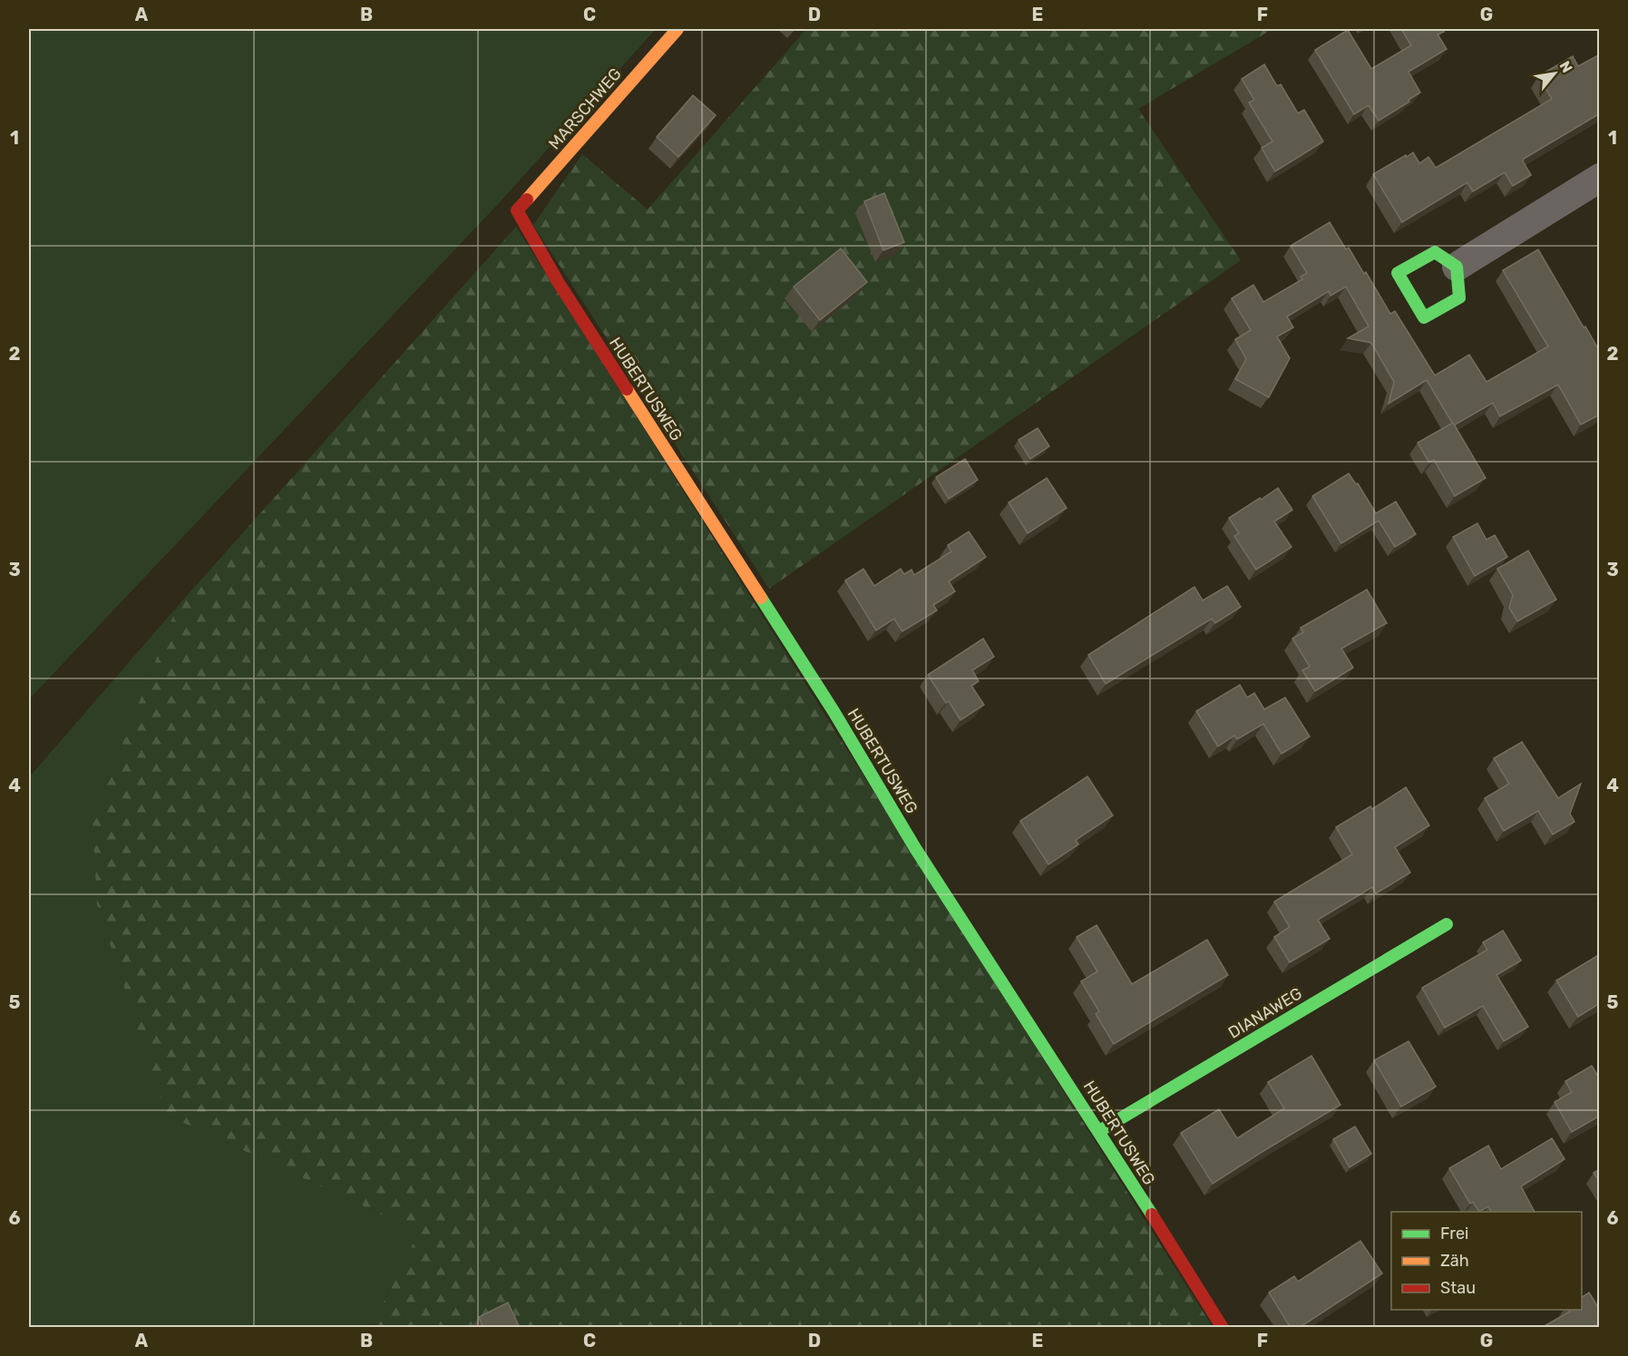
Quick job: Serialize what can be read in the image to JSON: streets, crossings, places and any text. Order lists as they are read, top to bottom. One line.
{"streets":{"street":["MARSCHWEG","HUBERTUSWEG","DIANAWEG"]},"crossings":[["MARSCHWEG","HUBERTUSWEG"],["HUBERTUSWEG","DIANAWEG"]],"legend":["Frei","Zäh","Stau"],"north":"top right","grid":{"columns":["A","B","C","D","E","F","G"],"rows":["1","2","3","4","5","6"]}}
